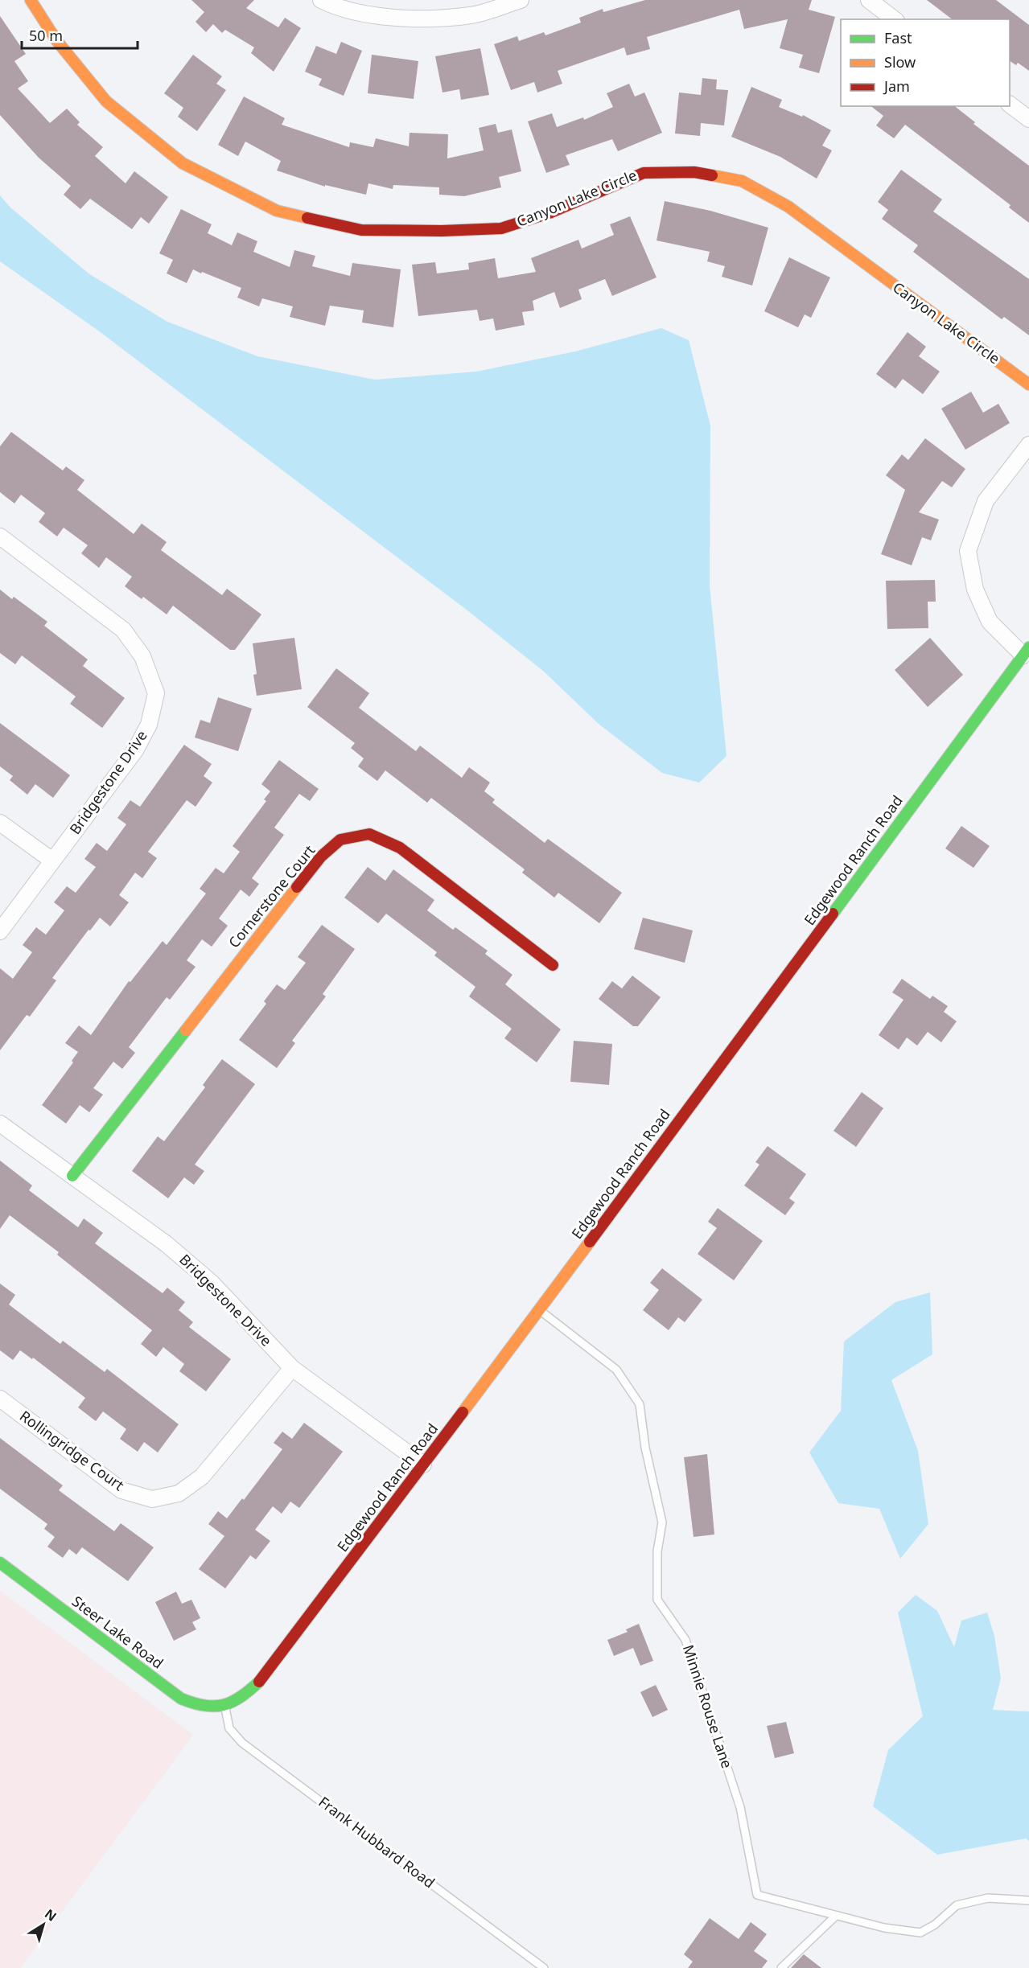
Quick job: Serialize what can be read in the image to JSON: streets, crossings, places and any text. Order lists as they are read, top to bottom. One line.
{"streets":{"street":["Canyon Lake Circle","Bridgestone Drive","Edgewood Ranch Road","Cornerstone Court","Rollingridge Court","Steer Lake Road"],"lane":["Minnie Rouse Lane","Frank Hubbard Road"]},"crossings":[["Bridgestone Drive","Edgewood Ranch Road"],["Bridgestone Drive","Cornerstone Court"],["Bridgestone Drive","Rollingridge Court"],["Edgewood Ranch Road","Steer Lake Road"],["Edgewood Ranch Road","Minnie Rouse Lane"],["Edgewood Ranch Road","Frank Hubbard Road"],["Steer Lake Road","Frank Hubbard Road"]],"legend":["Fast","Slow","Jam"],"scale_bar":"50 m","north":"top right"}
